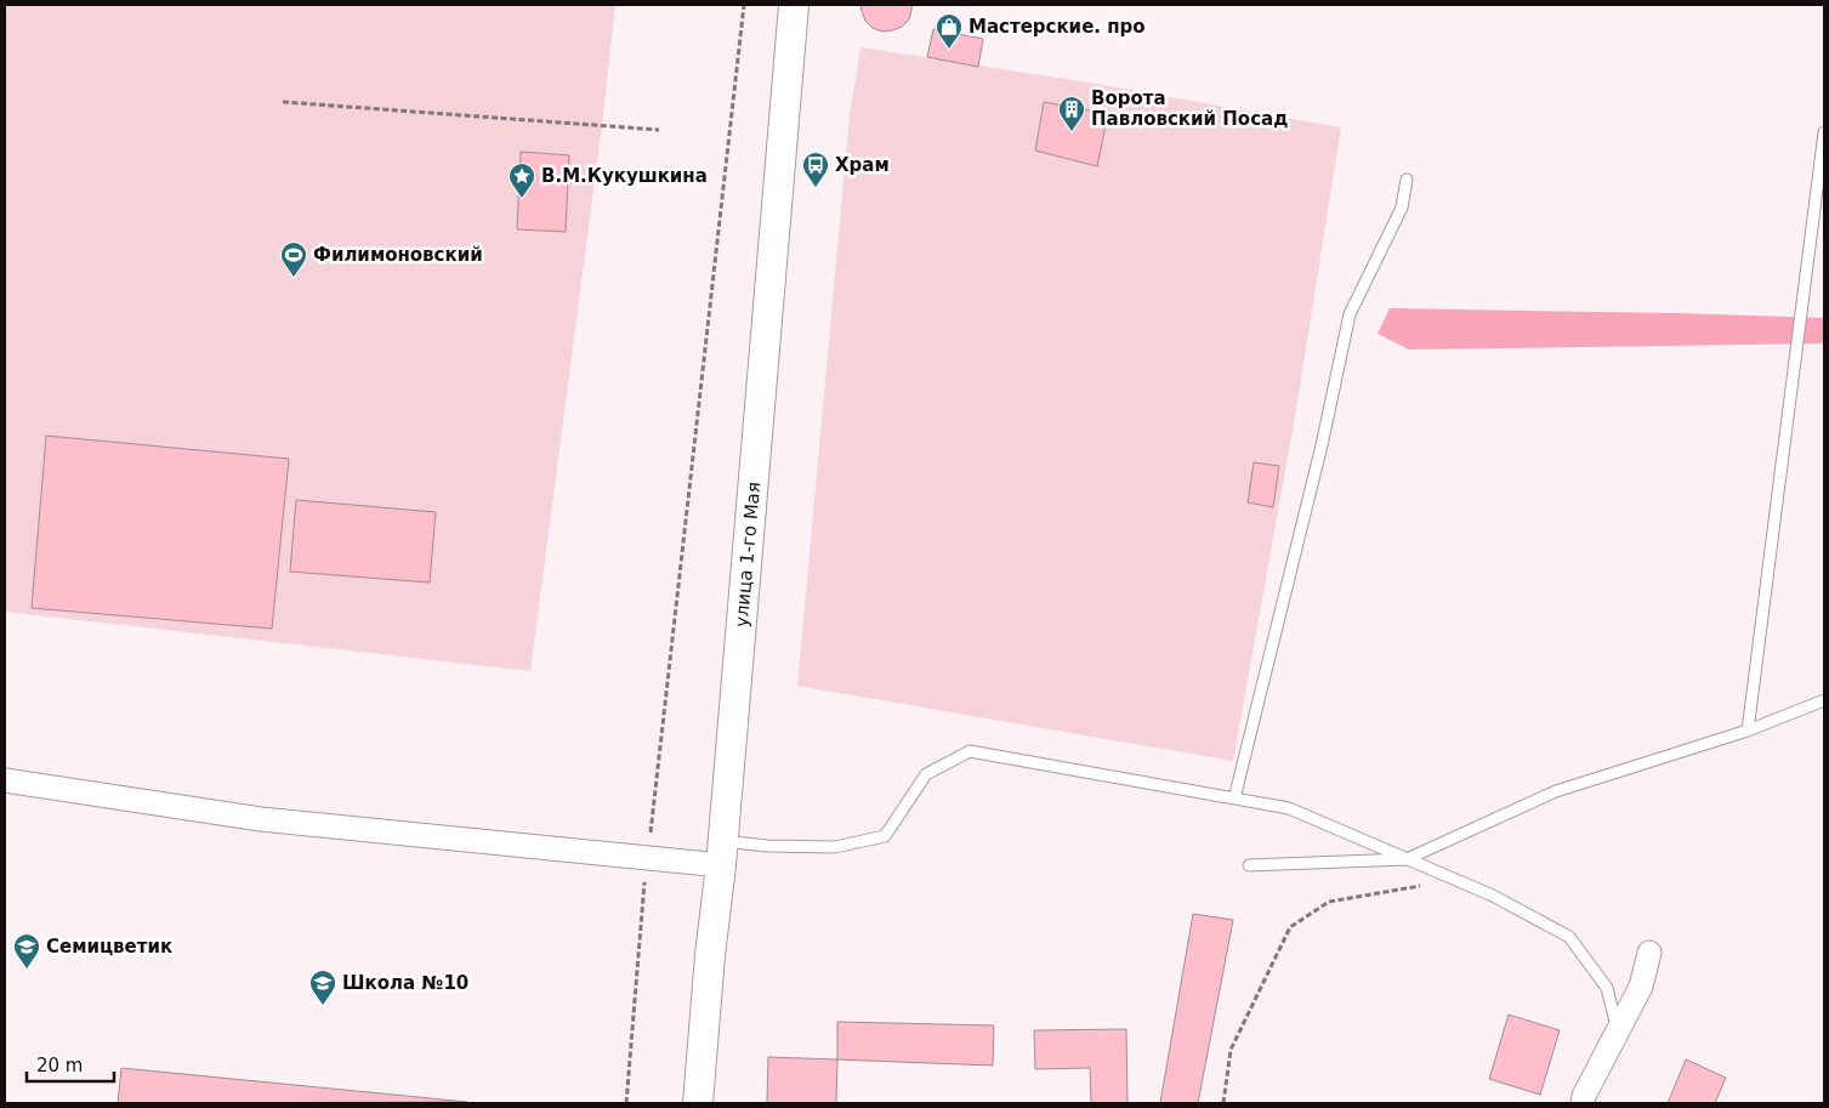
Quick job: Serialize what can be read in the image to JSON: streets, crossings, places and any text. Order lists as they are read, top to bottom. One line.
{"streets":{"street":["улица 1-го Мая"]},"places":{"shop":["Мастерские. про"],"building":["Ворота Павловский Посад"],"bus stop":["Храм"],"place":["В.М.Кукушкина"],"sports":["Филимоновский"],"school or university":["Семицветик","Школа №10"]},"scale_bar":"20 m"}
